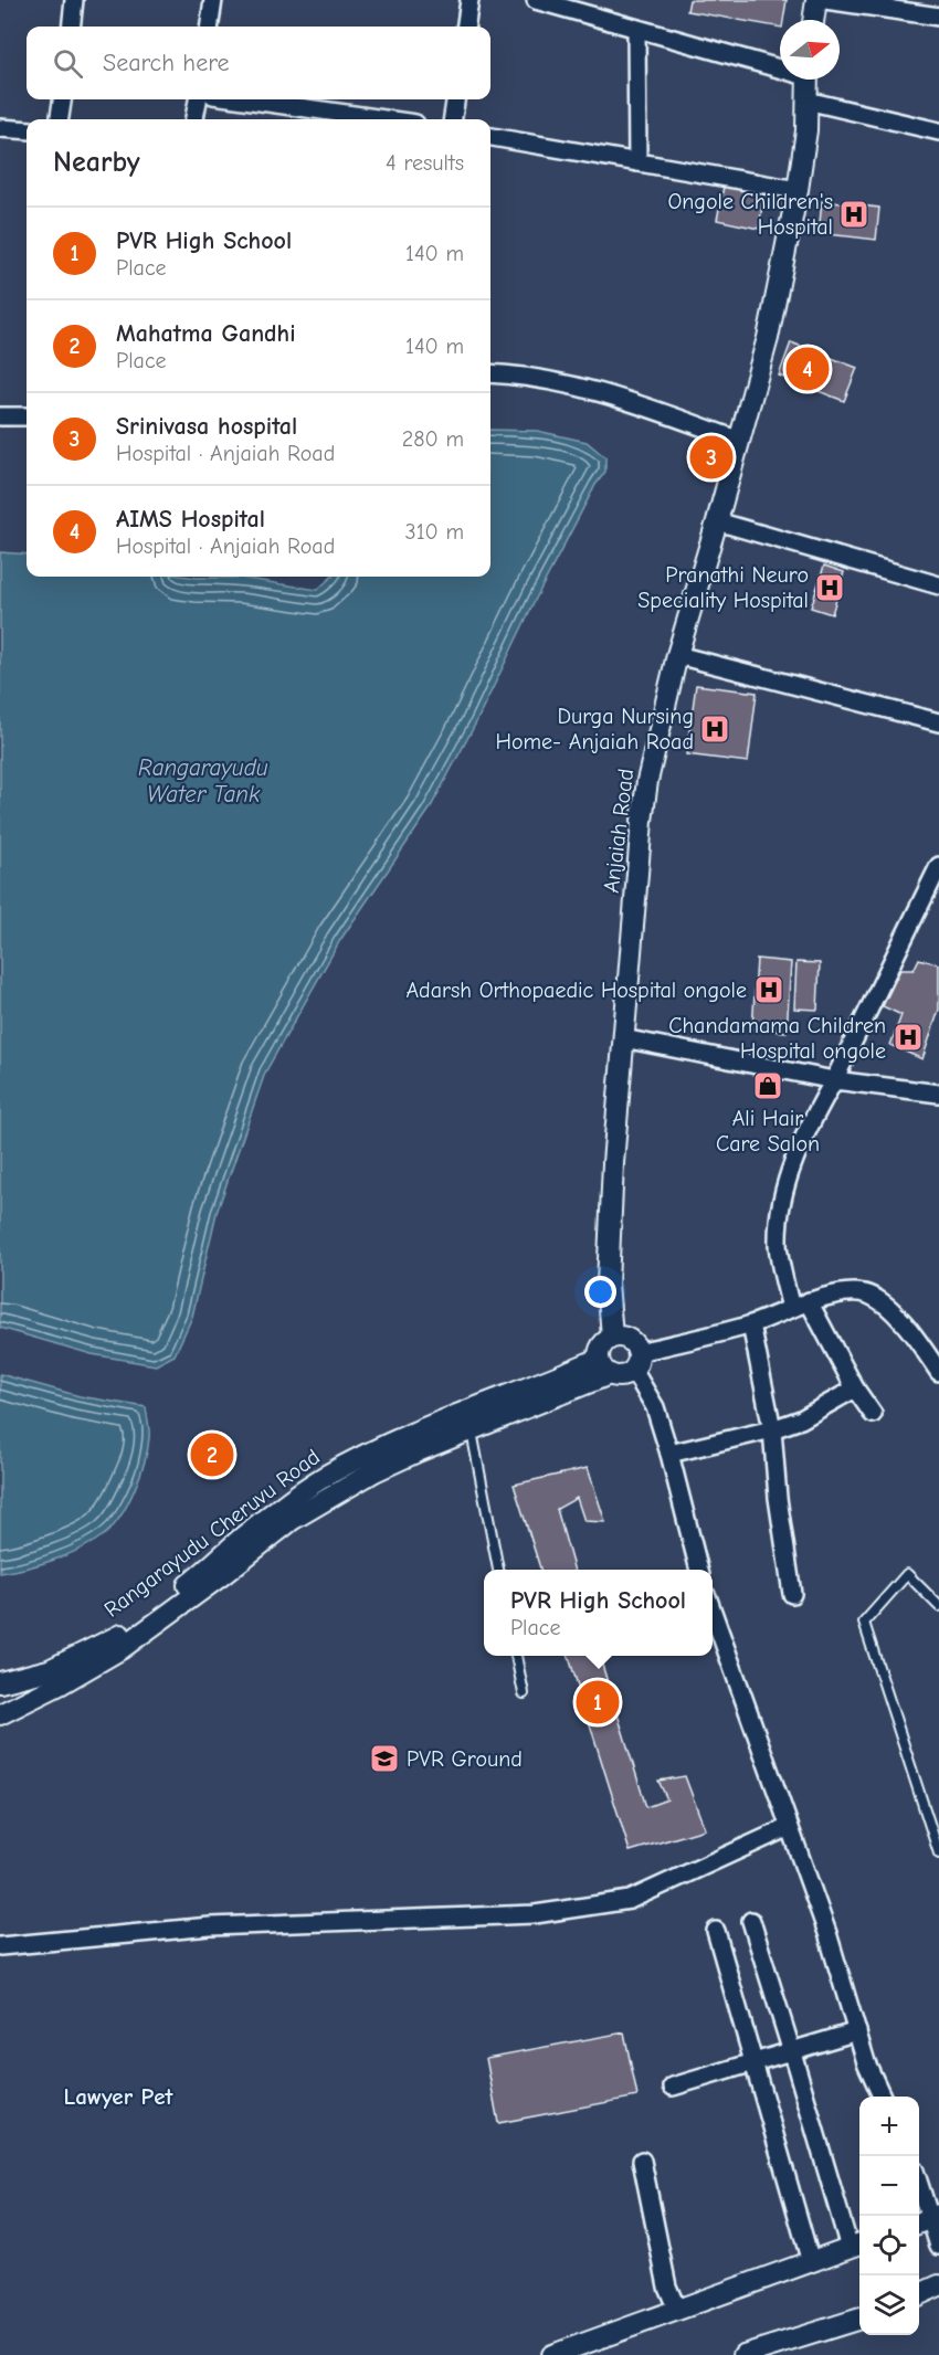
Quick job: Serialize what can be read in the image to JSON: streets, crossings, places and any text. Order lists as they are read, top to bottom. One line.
{"streets":{"street":["Anjaiah Road","Rangarayudu Cheruvu Road"]},"crossings":[["Anjaiah Road","Rangarayudu Cheruvu Road"]],"districts":["Lawyer Pet"],"water":["Rangarayudu Water Tank"],"places":{"hospital":["Ongole Children's Hospital","Pranathi Neuro Speciality Hospital","Durga Nursing Home- Anjaiah Road","Adarsh Orthopaedic Hospital ongole","Chandamama Children Hospital ongole"],"shop":["Ali Hair Care Salon"],"school or university":["PVR Ground"]},"north":"right","page":{"search":"Search here","heading":["Nearby","4 results"],"list":[{"mark":"1","name":"PVR High School","note":"Place","value":"140 m"},{"mark":"2","name":"Mahatma Gandhi","note":"Place","value":"140 m"},{"mark":"3","name":"Srinivasa hospital","note":"Hospital · Anjaiah Road","value":"280 m"},{"mark":"4","name":"AIMS Hospital","note":"Hospital · Anjaiah Road","value":"310 m"}],"pins":["4","3","2","1"],"popup":["PVR High School","Place"],"map_buttons":["+","−"]}}
